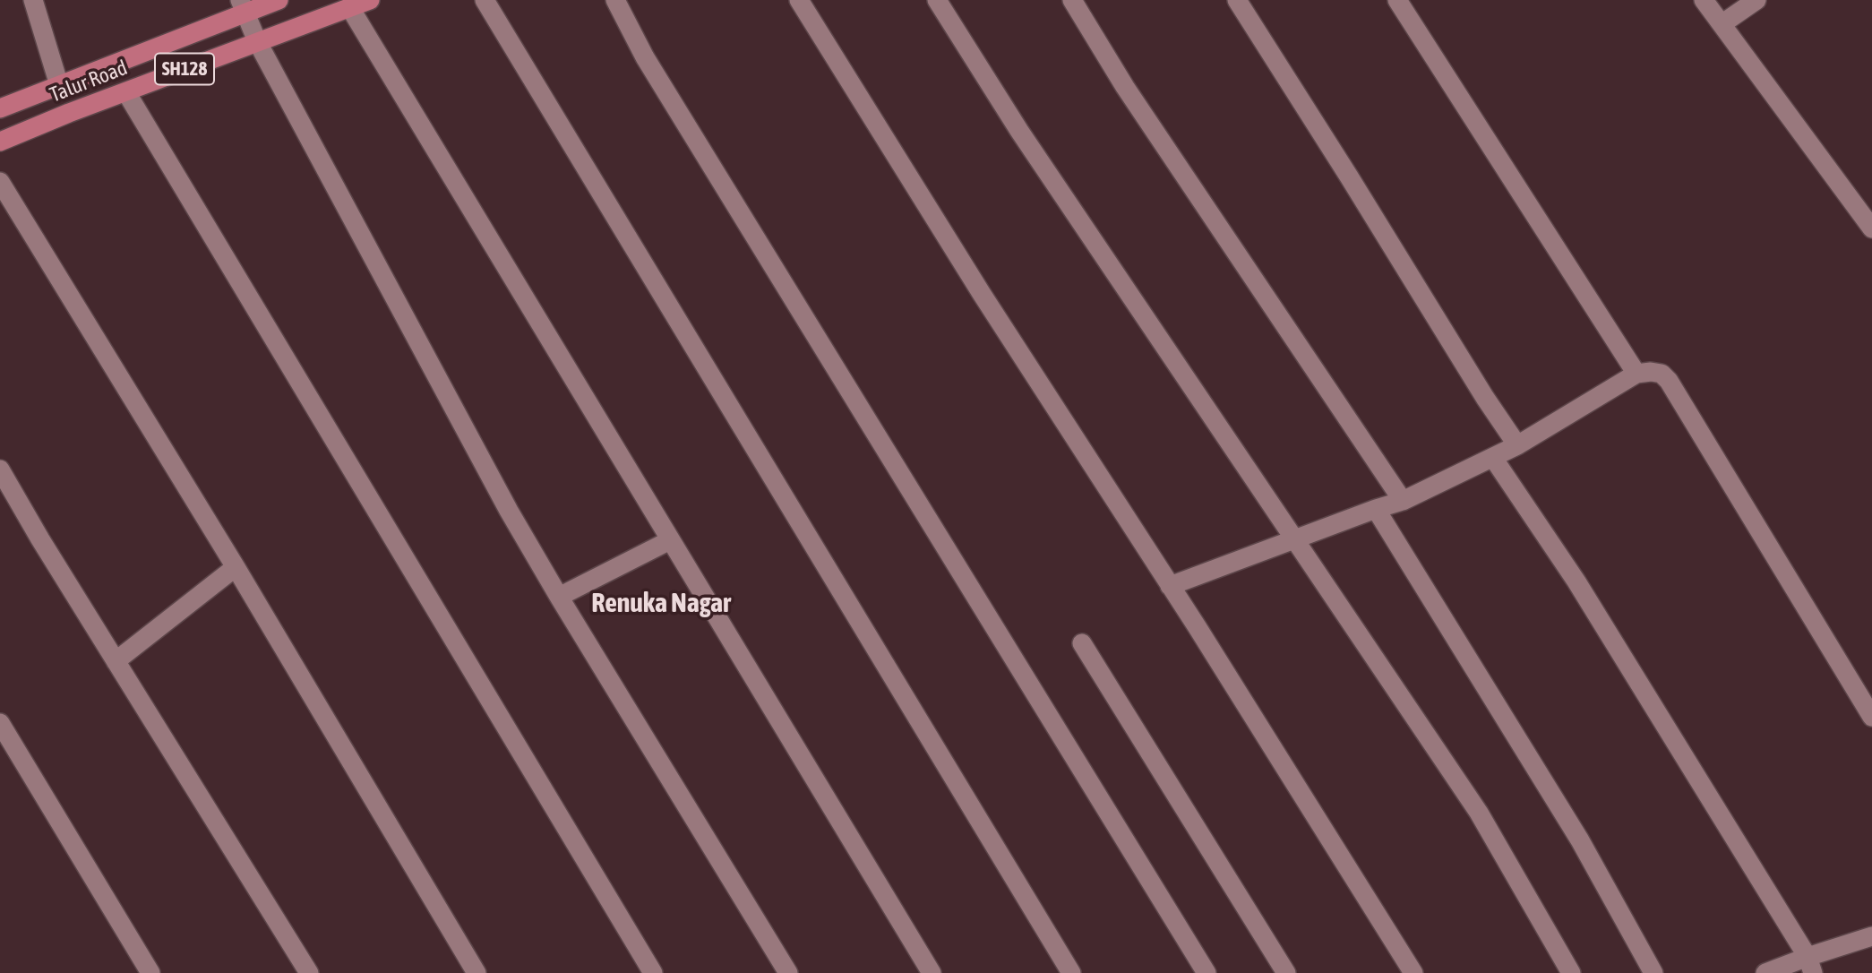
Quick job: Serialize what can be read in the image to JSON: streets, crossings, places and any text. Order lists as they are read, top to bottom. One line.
{"streets":{"main road":["SH128","Talur Road"]},"districts":["Renuka Nagar"]}
